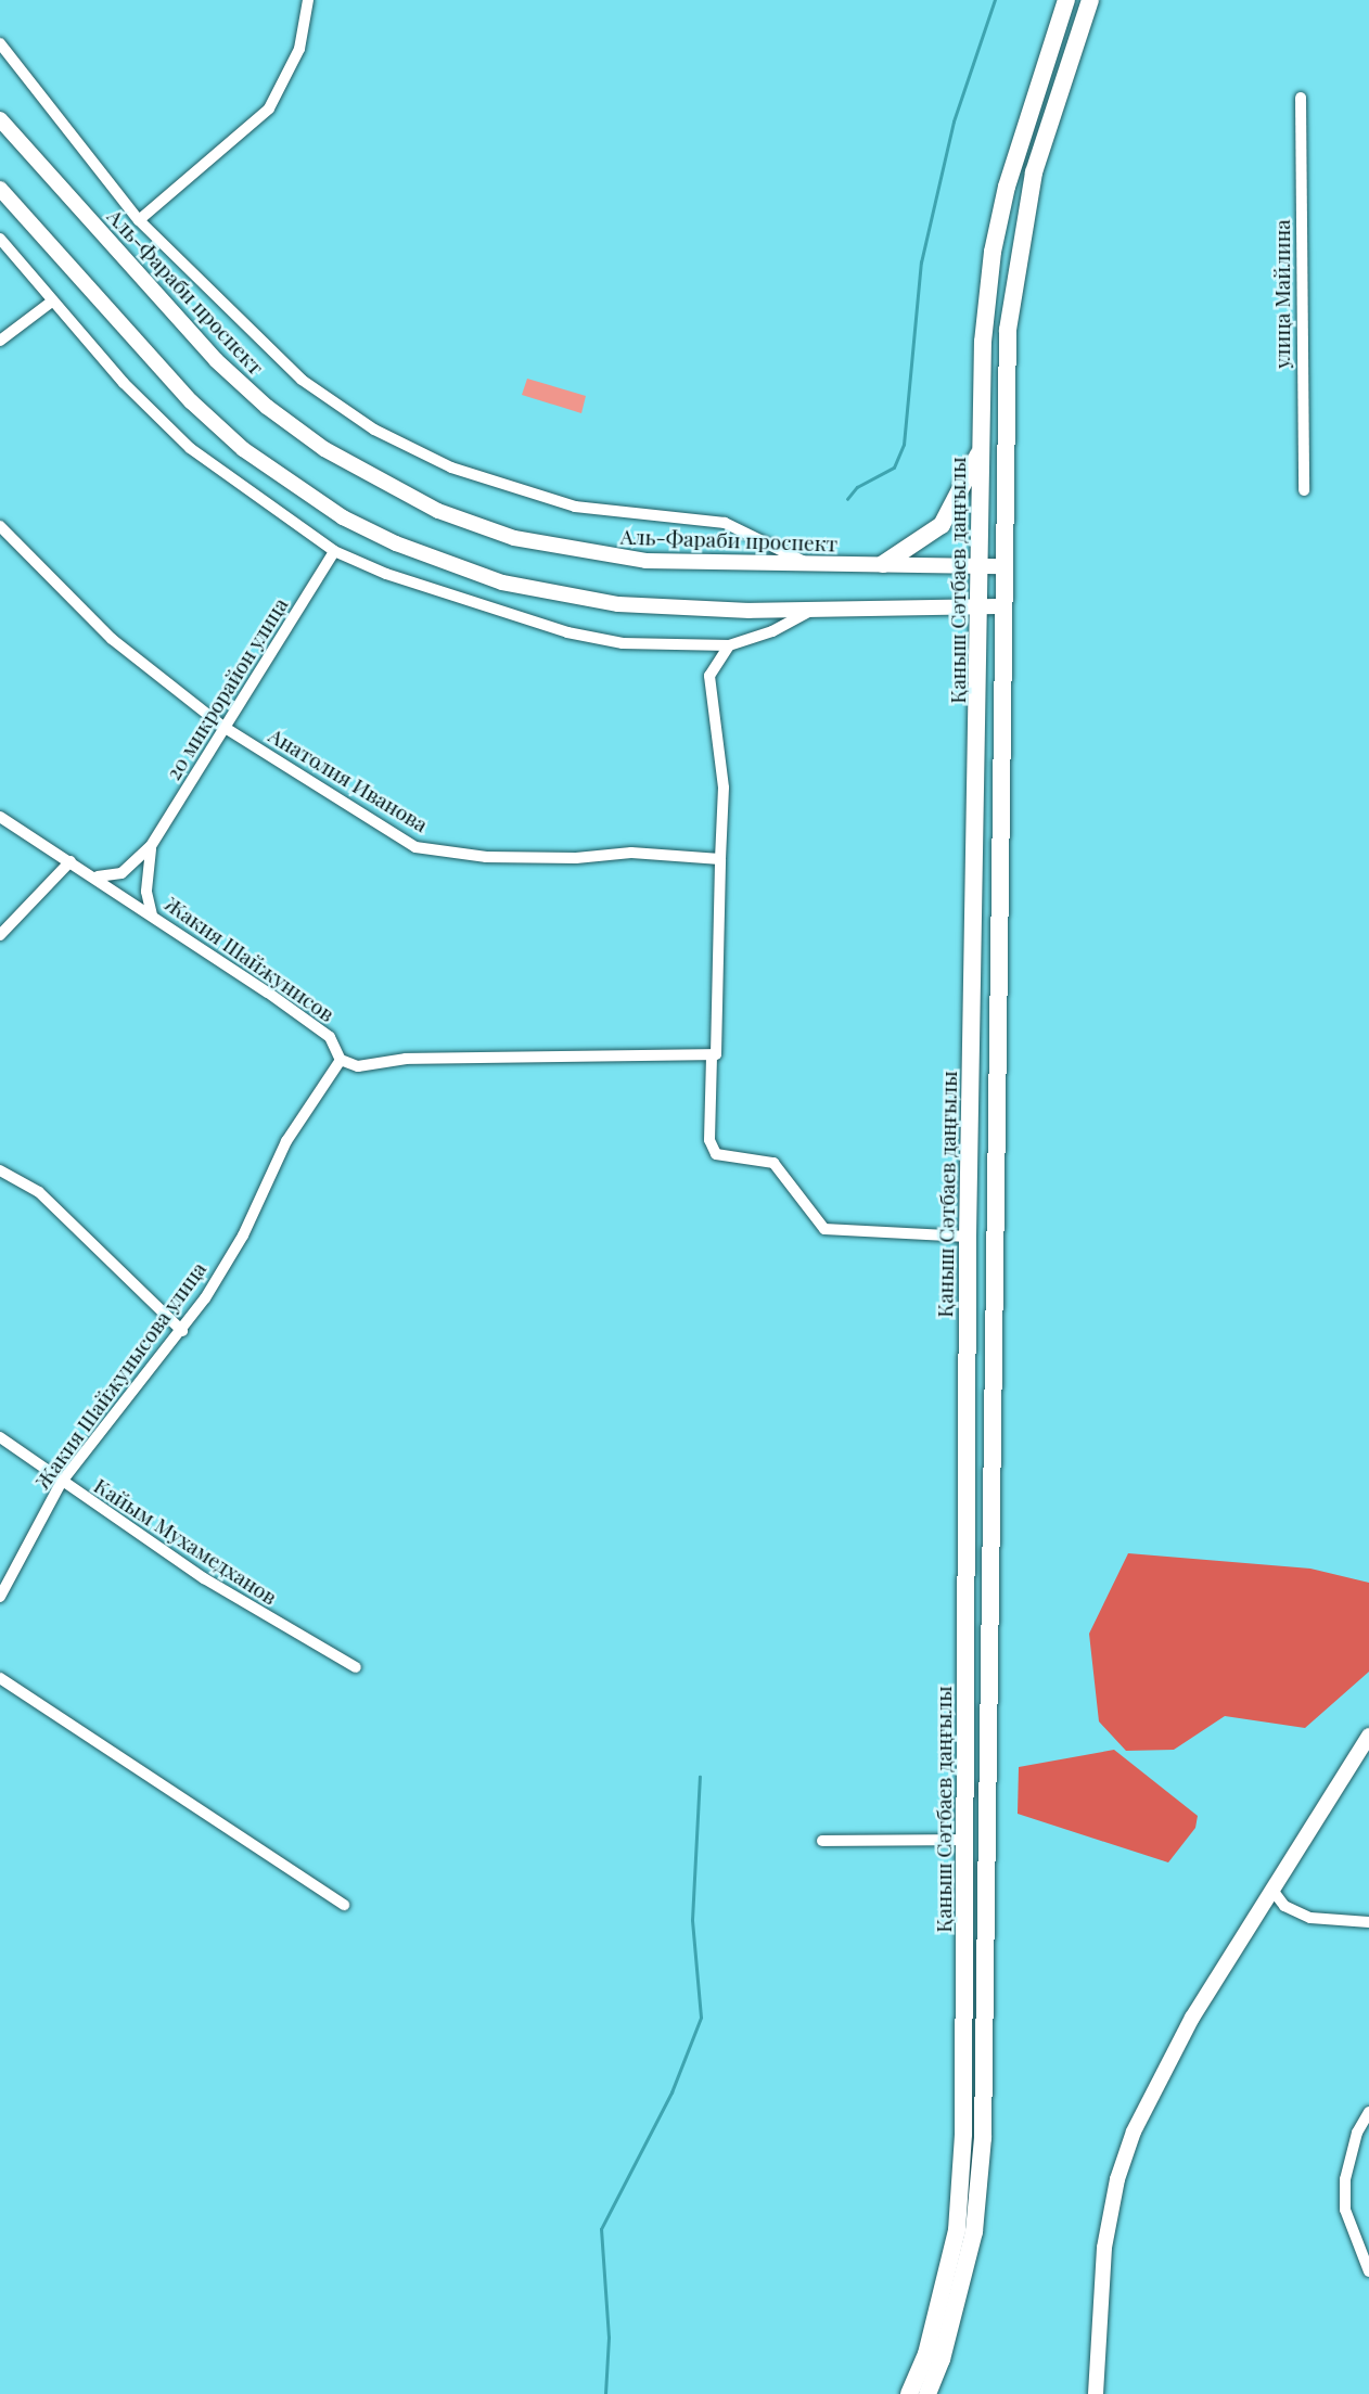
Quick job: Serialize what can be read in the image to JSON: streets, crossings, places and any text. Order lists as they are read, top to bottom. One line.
{"streets":{"main road":["Қаныш Сәтбаев даңғылы"],"street":["Аль-Фараби проспект","улица Майлина","20 микрорайон улица","Анатолия Иванова","Жакия Шайжунисов","Жакия Шайжунысова улица","Кайым Мухамедханов"]},"crossings":[["Аль-Фараби проспект","Қаныш Сәтбаев даңғылы"],["20 микрорайон улица","Анатолия Иванова"],["20 микрорайон улица","Жакия Шайжунисов"],["Жакия Шайжунисов","Жакия Шайжунысова улица"],["Жакия Шайжунысова улица","Кайым Мухамедханов"]]}
